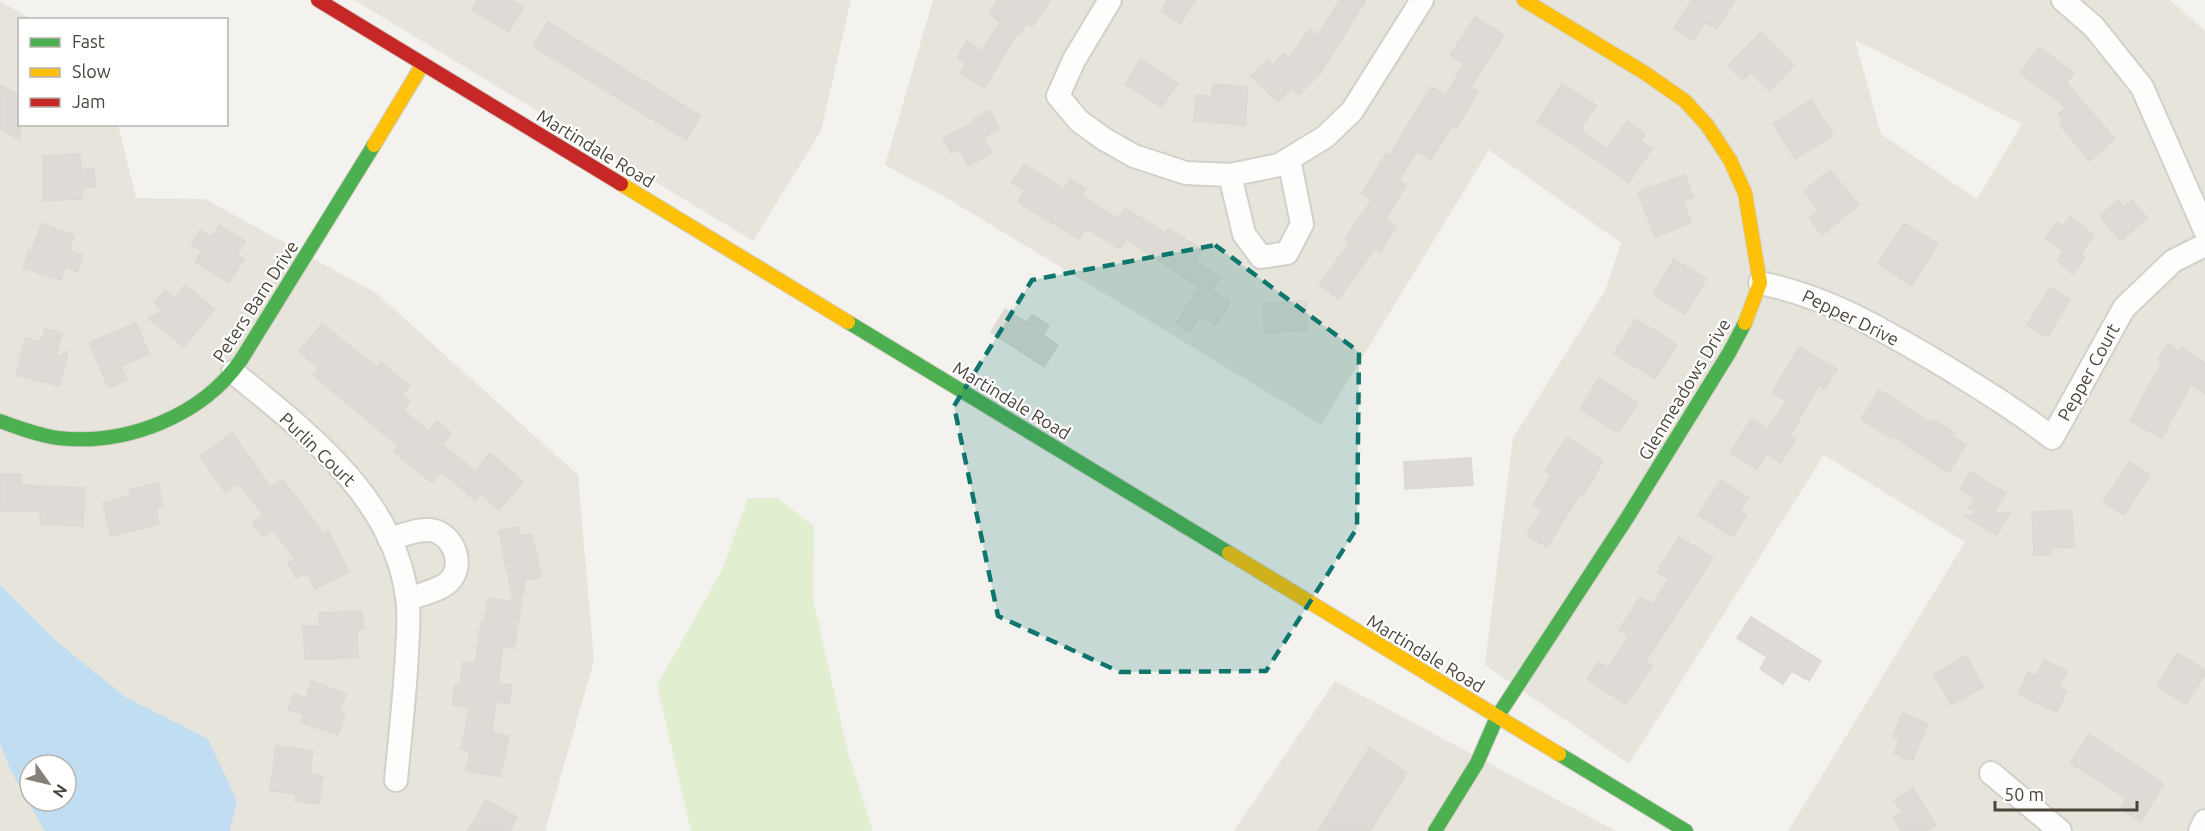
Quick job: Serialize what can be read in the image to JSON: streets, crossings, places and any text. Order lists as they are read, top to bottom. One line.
{"streets":{"street":["Martindale Road","Peters Barn Drive","Pepper Drive","Pepper Court","Glenmeadows Drive","Purlin Court"]},"crossings":[["Martindale Road","Peters Barn Drive"],["Martindale Road","Glenmeadows Drive"],["Peters Barn Drive","Purlin Court"],["Pepper Drive","Pepper Court"],["Pepper Drive","Glenmeadows Drive"]],"legend":["Fast","Slow","Jam"],"scale_bar":"50 m","north":"bottom right"}
